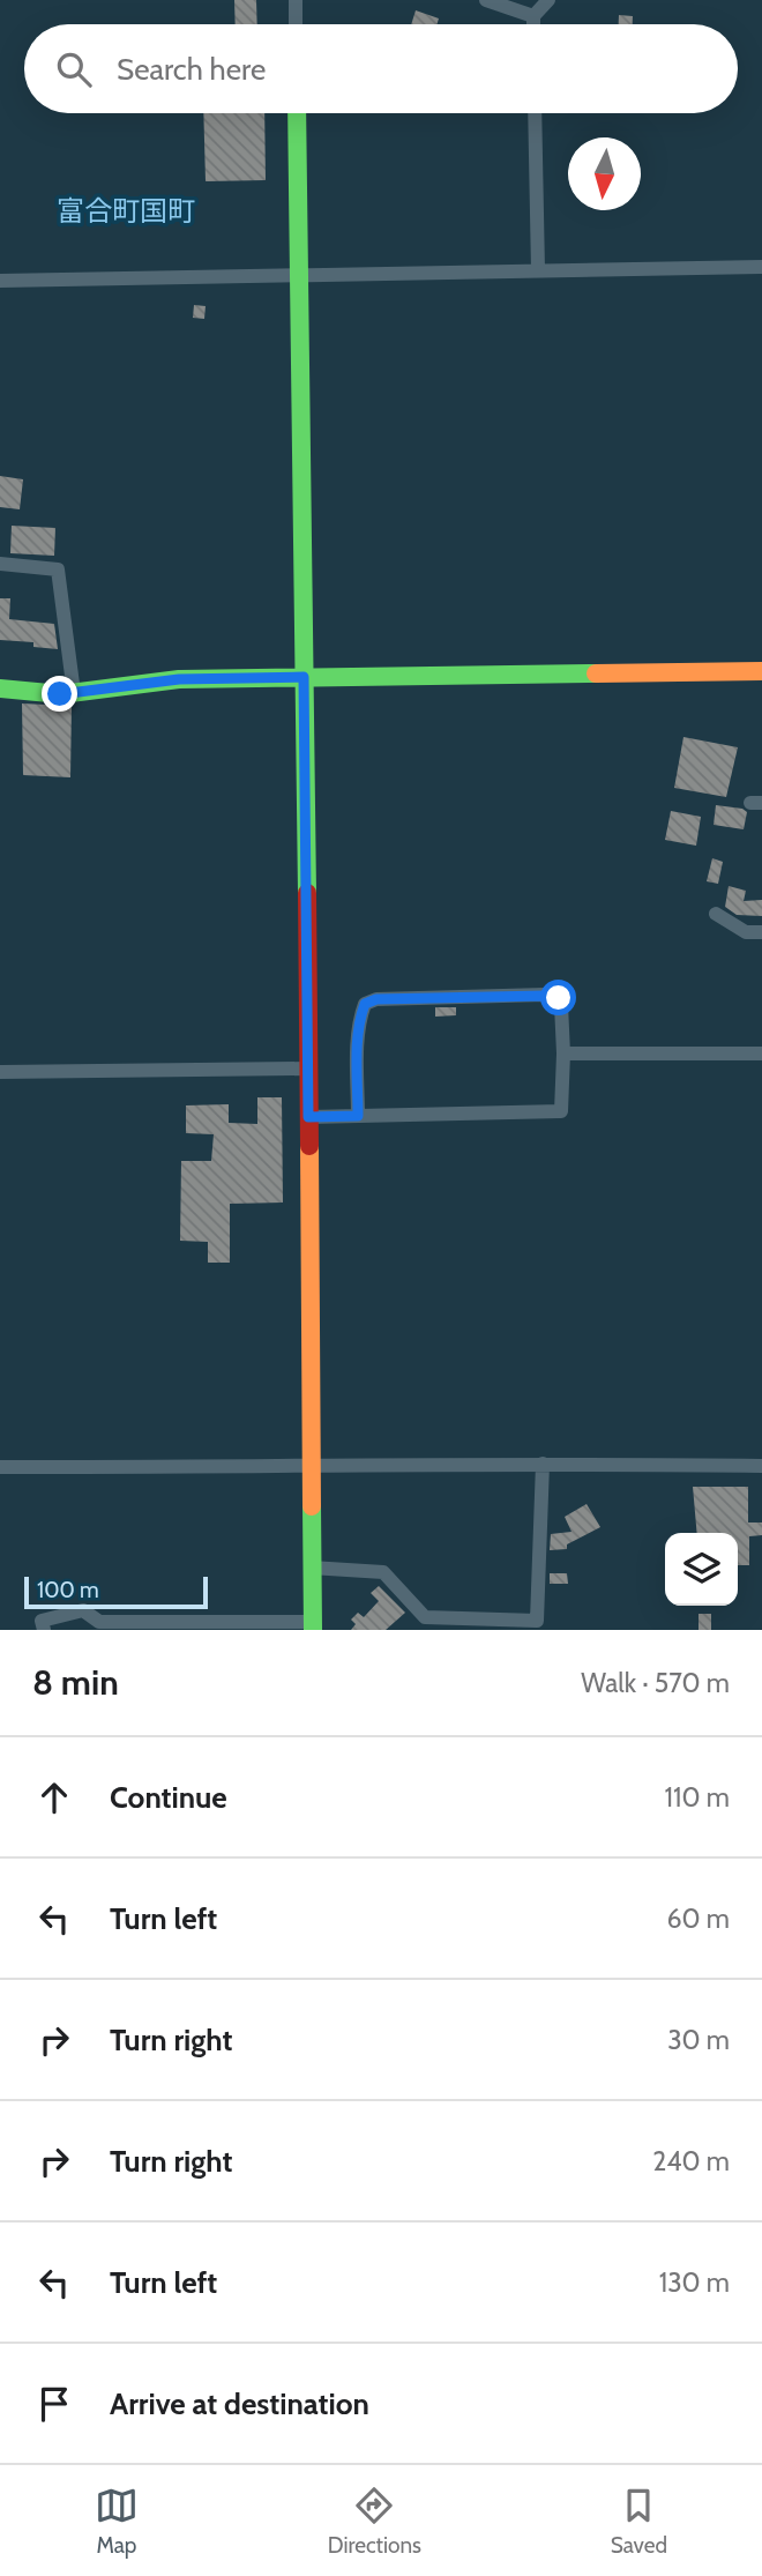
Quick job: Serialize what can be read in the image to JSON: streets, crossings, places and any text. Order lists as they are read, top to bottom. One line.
{"districts":["富合町国町"],"scale_bar":"100 m","north":"bottom","page":{"search":"Search here","scale":"100 m","heading":["8 min","Walk · 570 m"],"list":[["Continue","110 m"],["Turn left","60 m"],["Turn right","30 m"],["Turn right","240 m"],["Turn left","130 m"],"Arrive at destination"],"nav":["Map","Directions","Saved"]}}
